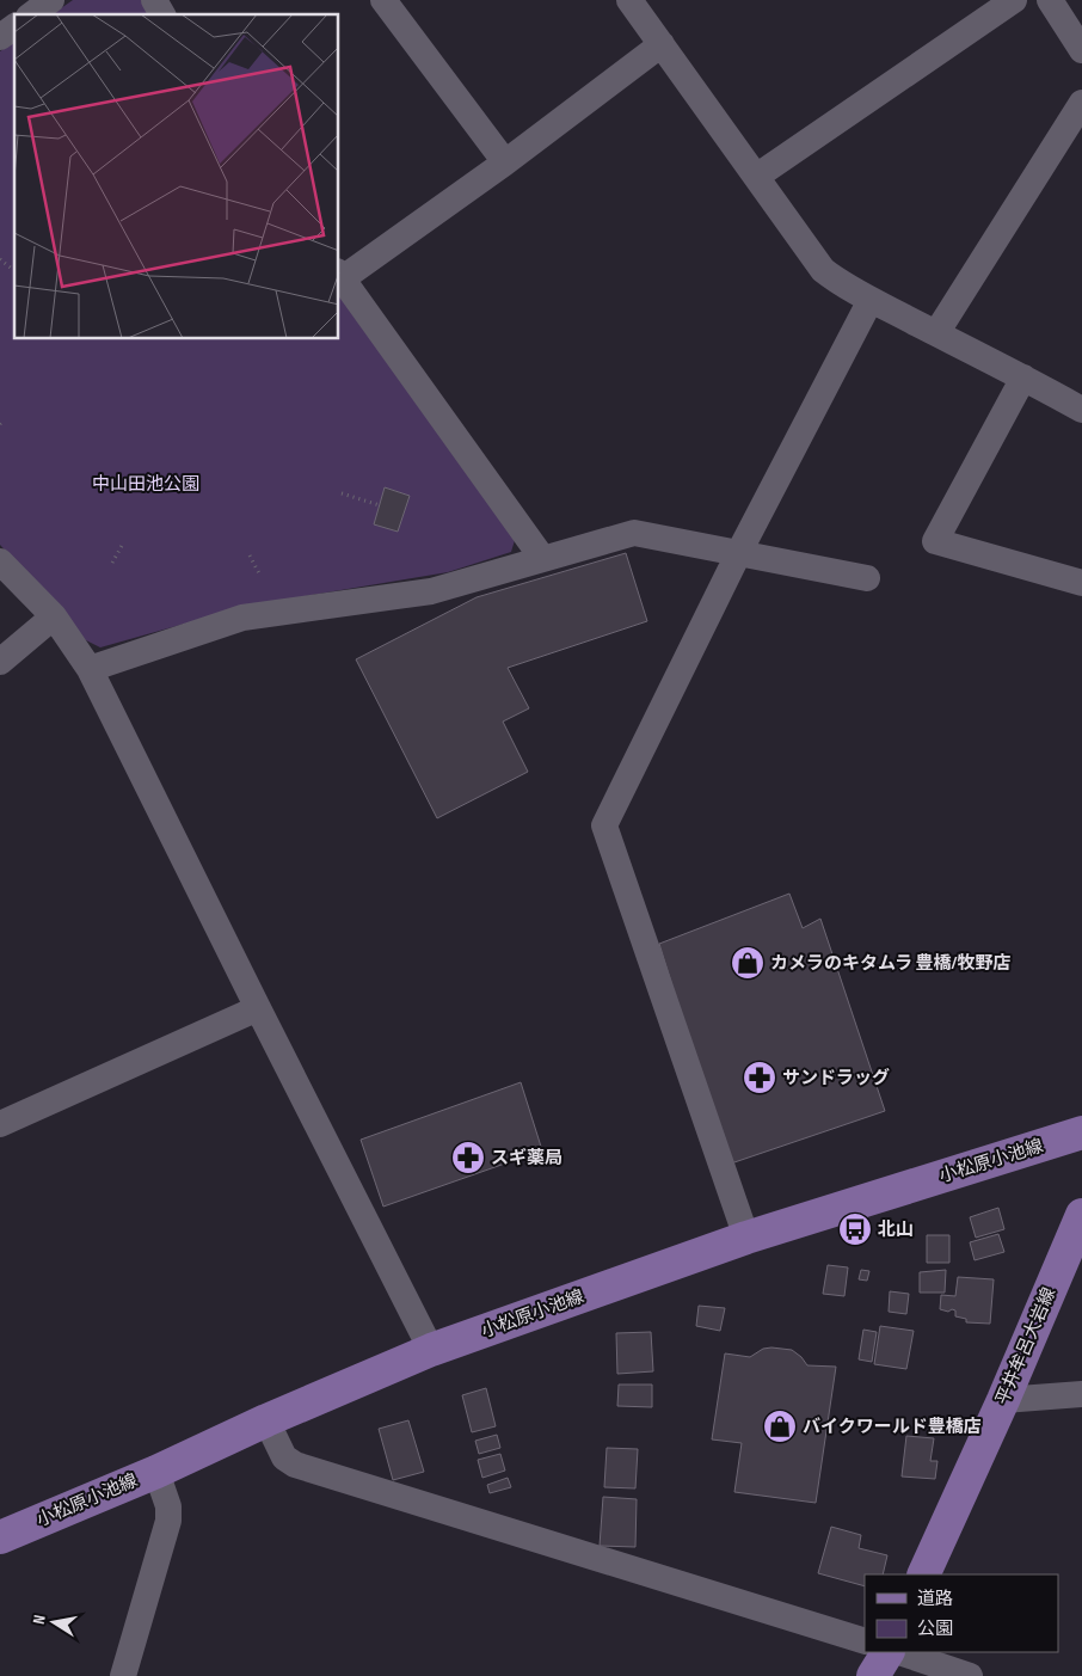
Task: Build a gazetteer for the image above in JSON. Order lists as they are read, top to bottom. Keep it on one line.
{"streets":{"main road":["小松原小池線","平井牟呂大岩線"]},"parks":["中山田池公園"],"places":{"shop":["カメラのキタムラ 豊橋/牧野店","バイクワールド豊橋店"],"pharmacy":["サンドラッグ","スギ薬局"],"bus stop":["北山"]},"legend":["道路","公園"],"north":"left"}
